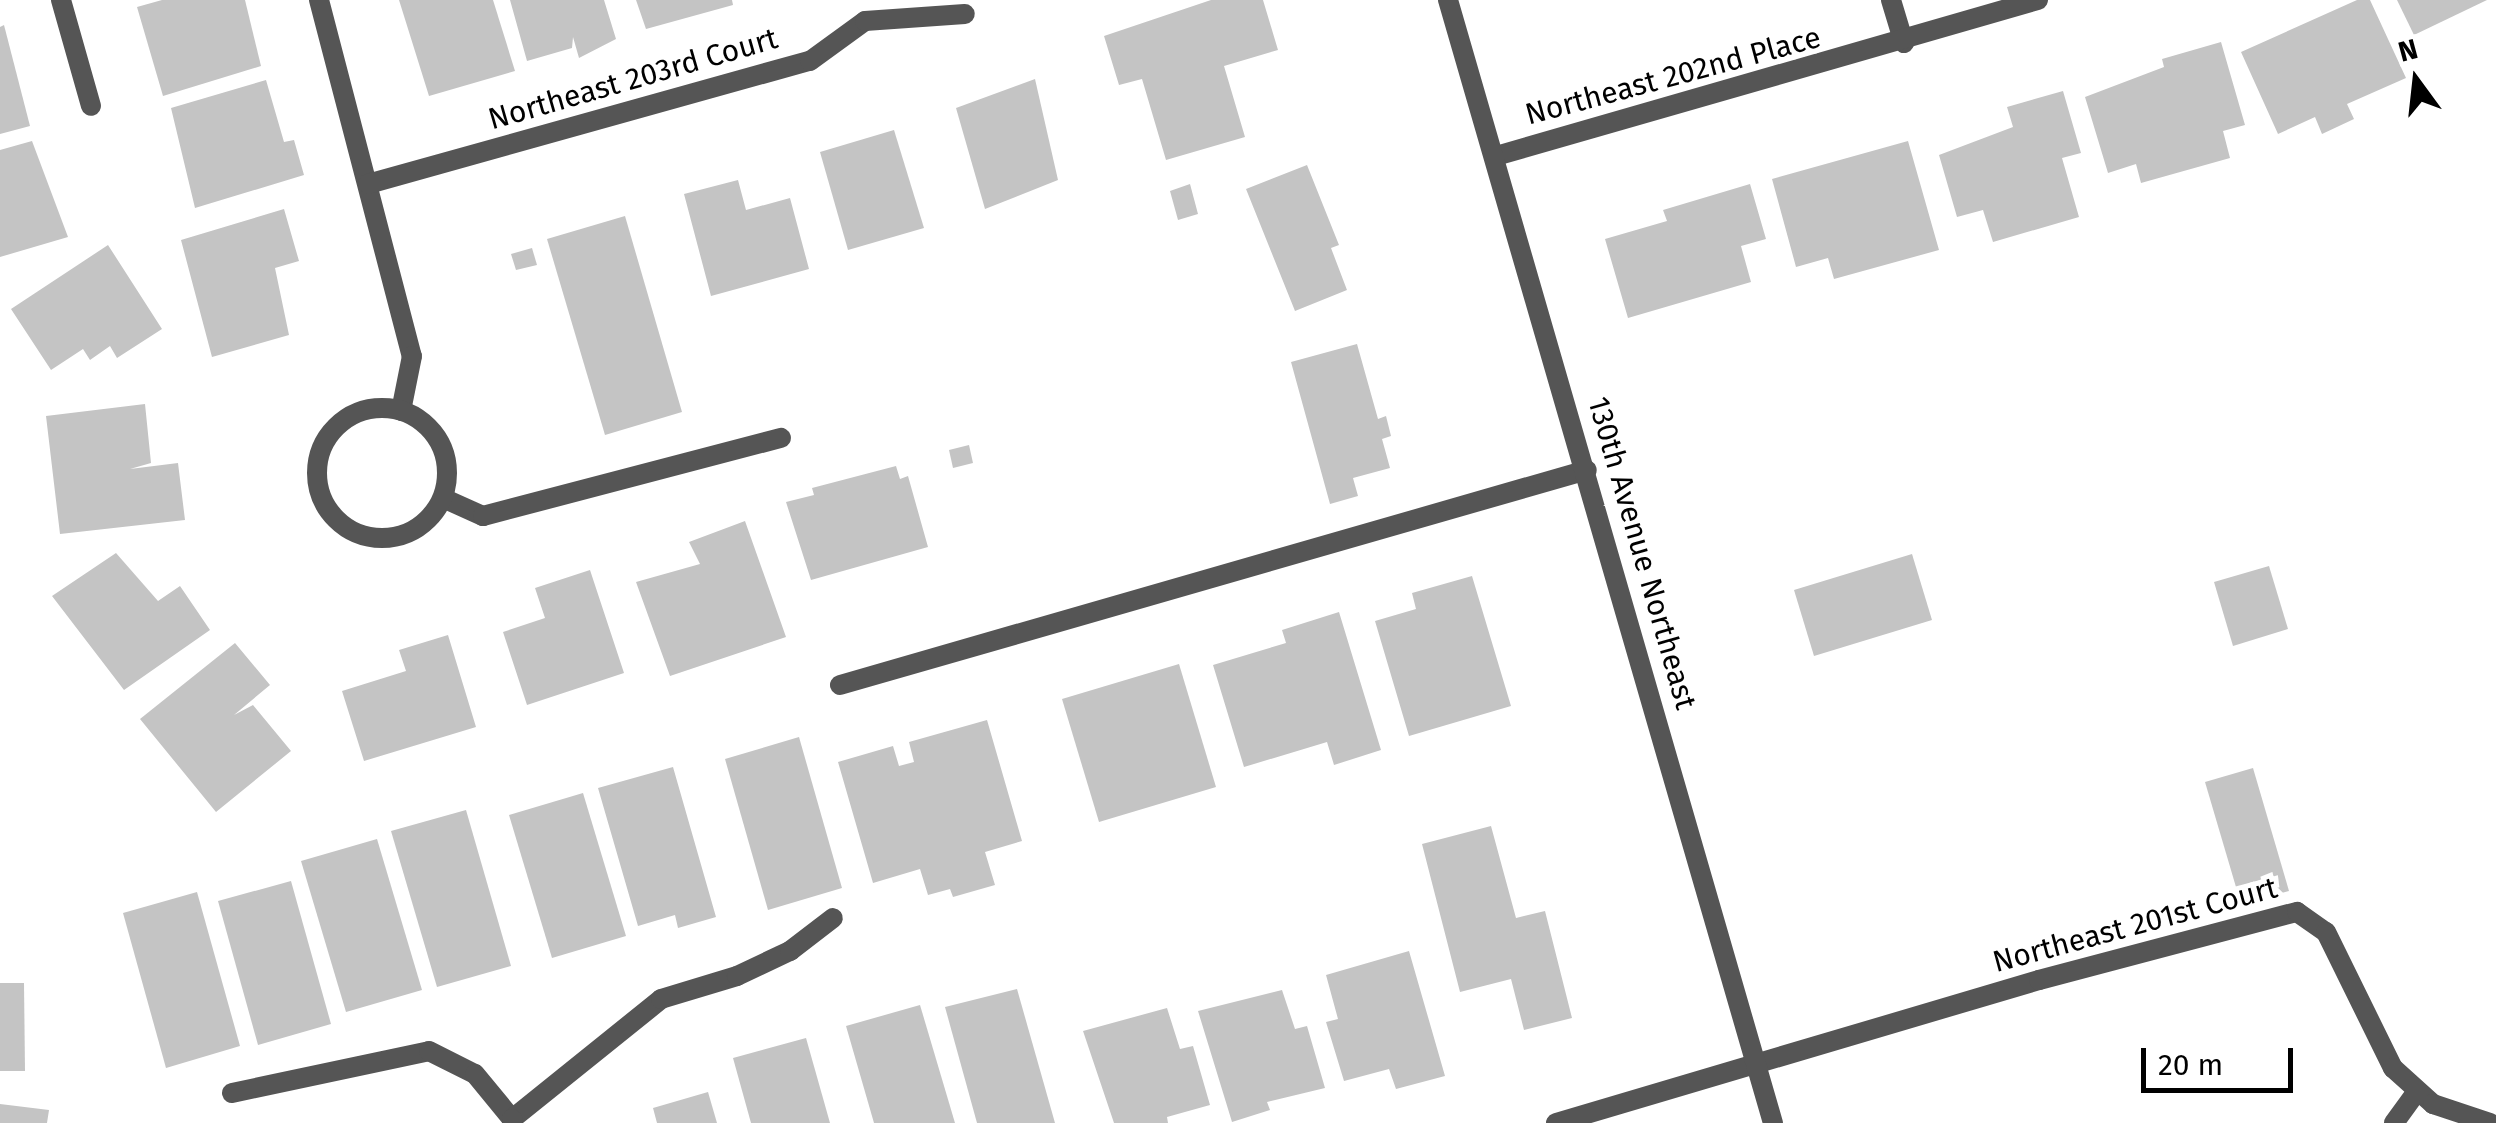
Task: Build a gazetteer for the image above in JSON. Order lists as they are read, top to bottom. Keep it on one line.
{"streets":{"street":["Northeast 202nd Place","Northeast 203rd Court","130th Avenue Northeast","Northeast 201st Court"]},"crossings":[["Northeast 202nd Place","130th Avenue Northeast"],["130th Avenue Northeast","Northeast 201st Court"]],"scale_bar":"20 m","north":"top"}
